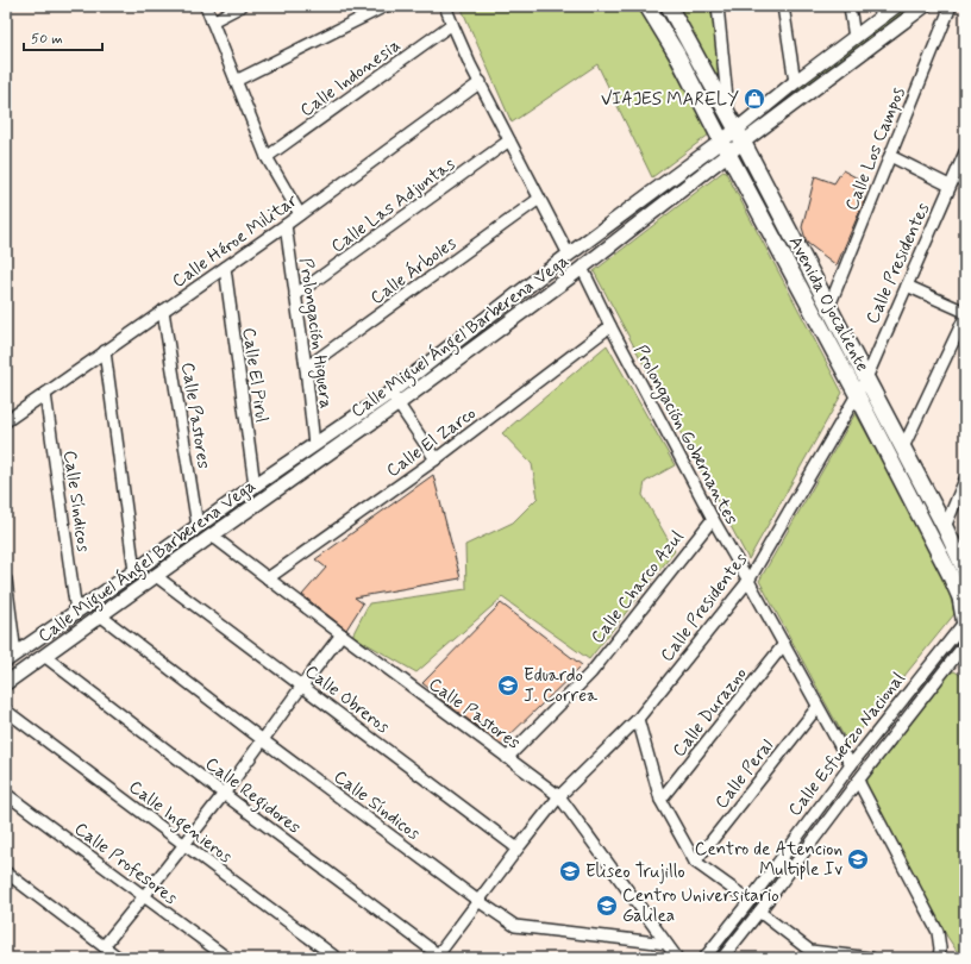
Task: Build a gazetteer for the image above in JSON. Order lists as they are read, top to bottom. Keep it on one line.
{"streets":{"main road":["Avenida Ojocaliente"],"street":["Calle Indonesia","Calle Los Campos","Calle Las Adjuntas","Calle Héroe Militar","Calle Presidentes","Calle Árboles","Prolongación Higuera","Calle Miguel Ángel Barberena Vega","Calle El Pirul","Calle Pastores","Prolongación Gobernantes","Calle El Zarco","Calle Síndicos","Calle Charco Azul","Calle Obreros","Calle Durazno","Calle Esfuerzo Nacional","Calle Peral","Calle Regidores","Calle Ingenieros","Calle Profesores"]},"crossings":[["Calle Los Campos","Avenida Ojocaliente"],["Calle Las Adjuntas","Prolongación Higuera"],["Calle Héroe Militar","Prolongación Higuera"],["Calle Héroe Militar","Calle El Pirul"],["Calle Héroe Militar","Calle Pastores"],["Calle Héroe Militar","Calle Síndicos"],["Calle Presidentes","Avenida Ojocaliente"],["Calle Presidentes","Calle Pastores"],["Calle Presidentes","Prolongación Gobernantes"],["Calle Presidentes","Calle Síndicos"],["Calle Presidentes","Calle Obreros"],["Calle Presidentes","Calle Regidores"],["Calle Árboles","Prolongación Higuera"],["Avenida Ojocaliente","Calle Miguel Ángel Barberena Vega"],["Avenida Ojocaliente","Calle Esfuerzo Nacional"],["Prolongación Higuera","Calle Miguel Ángel Barberena Vega"],["Calle Miguel Ángel Barberena Vega","Calle El Pirul"],["Calle Miguel Ángel Barberena Vega","Calle Pastores"],["Calle Miguel Ángel Barberena Vega","Prolongación Gobernantes"],["Calle Miguel Ángel Barberena Vega","Calle Síndicos"],["Calle Miguel Ángel Barberena Vega","Calle Obreros"],["Calle Miguel Ángel Barberena Vega","Calle Regidores"],["Calle Pastores","Calle El Zarco"],["Calle Pastores","Calle Síndicos"],["Calle Pastores","Calle Charco Azul"],["Prolongación Gobernantes","Calle El Zarco"],["Prolongación Gobernantes","Calle Charco Azul"],["Prolongación Gobernantes","Calle Durazno"],["Prolongación Gobernantes","Calle Esfuerzo Nacional"],["Prolongación Gobernantes","Calle Peral"]],"places":{"shop":["VIAJES MARELY"],"school or university":["Eduardo J. Correa","Centro de Atencion Multiple Iv","Eliseo Trujillo","Centro Universitario Galilea"]},"scale_bar":"50 m"}
